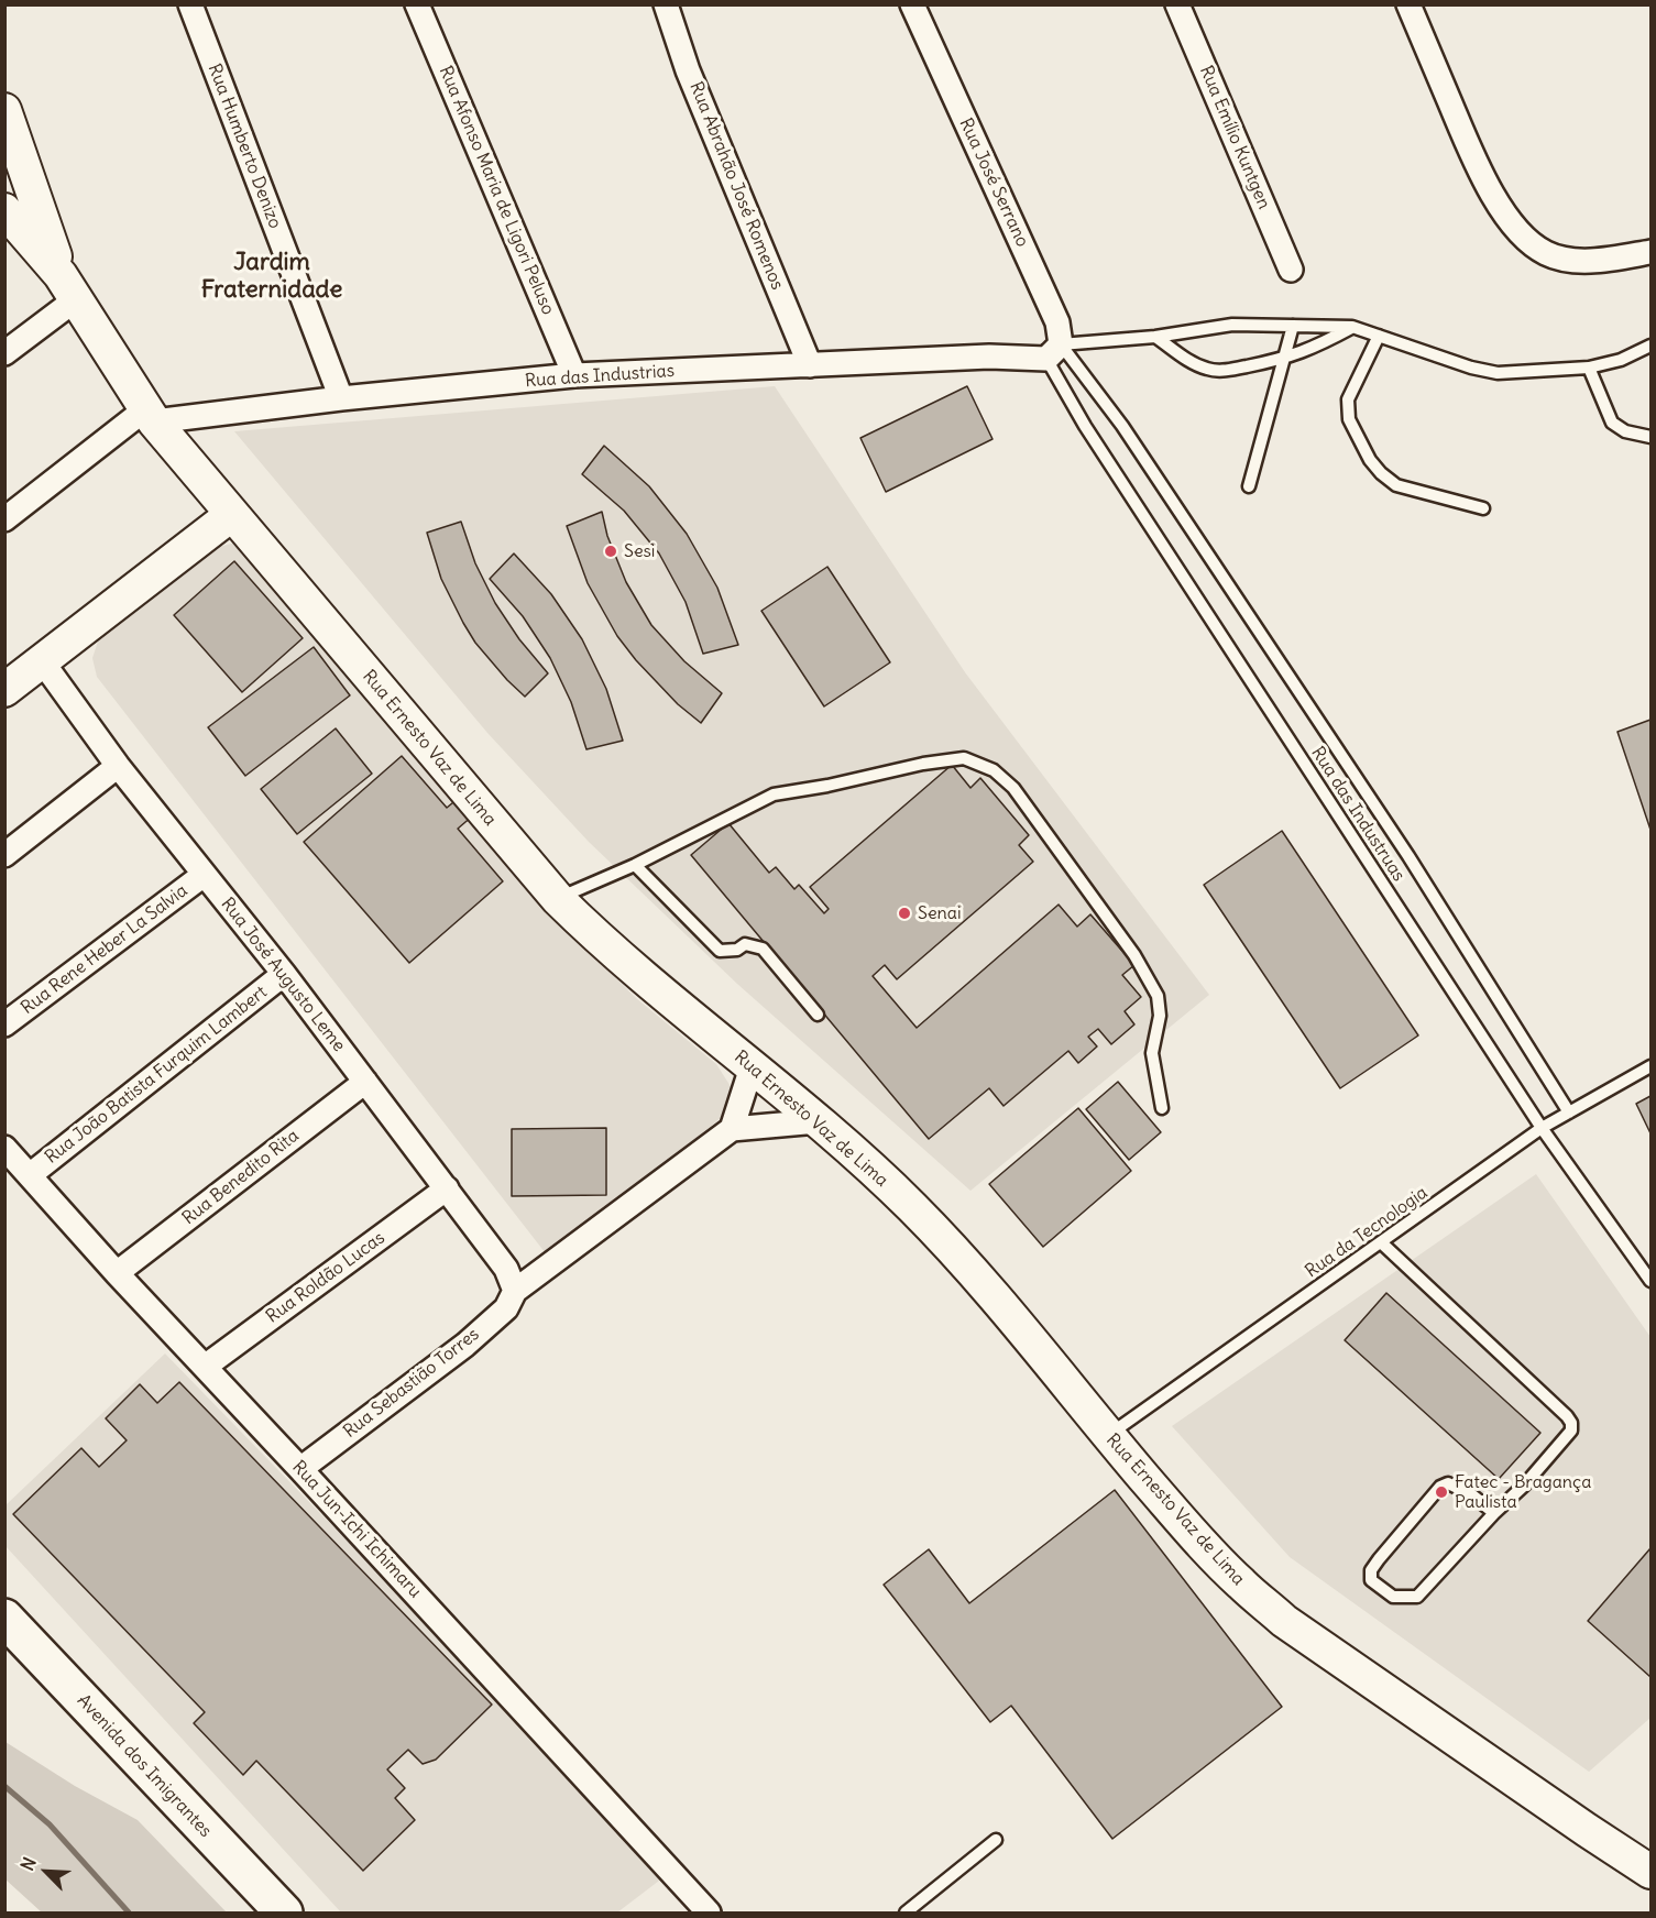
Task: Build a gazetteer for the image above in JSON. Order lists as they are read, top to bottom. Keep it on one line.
{"streets":{"main road":["Avenida dos Imigrantes"],"street":["Rua Emílio Kuntgen","Rua Humberto Denizo","Rua José Serrano","Rua Abrahão José Romenos","Rua Afonso Maria de Ligori Peluso","Rua das Industrias","Rua Ernesto Vaz de Lima","Rua Rene Heber La Salvia","Rua José Augusto Leme","Rua João Batista Furquim Lambert","Rua Benedito Rita","Rua Roldão Lucas","Rua Sebastião Torres","Rua Jun-Ichi Ichimaru"],"lane":["Rua das Industruas","Rua da Tecnologia"]},"crossings":[["Rua Humberto Denizo","Rua das Industrias"],["Rua José Serrano","Rua das Industrias"],["Rua José Serrano","Rua das Industruas"],["Rua Abrahão José Romenos","Rua das Industrias"],["Rua Afonso Maria de Ligori Peluso","Rua das Industrias"],["Rua das Industrias","Rua Ernesto Vaz de Lima"],["Rua das Industrias","Rua das Industruas"],["Rua Ernesto Vaz de Lima","Rua da Tecnologia"],["Rua das Industruas","Rua da Tecnologia"],["Rua Rene Heber La Salvia","Rua José Augusto Leme"],["Rua José Augusto Leme","Rua João Batista Furquim Lambert"],["Rua José Augusto Leme","Rua Benedito Rita"],["Rua José Augusto Leme","Rua Roldão Lucas"],["Rua José Augusto Leme","Rua Sebastião Torres"],["Rua João Batista Furquim Lambert","Rua Jun-Ichi Ichimaru"],["Rua Benedito Rita","Rua Jun-Ichi Ichimaru"],["Rua Roldão Lucas","Rua Jun-Ichi Ichimaru"],["Rua Sebastião Torres","Rua Jun-Ichi Ichimaru"]],"districts":["Jardim Fraternidade"],"places":["Sesi","Senai","Fatec - Bragança Paulista"],"north":"top left"}
